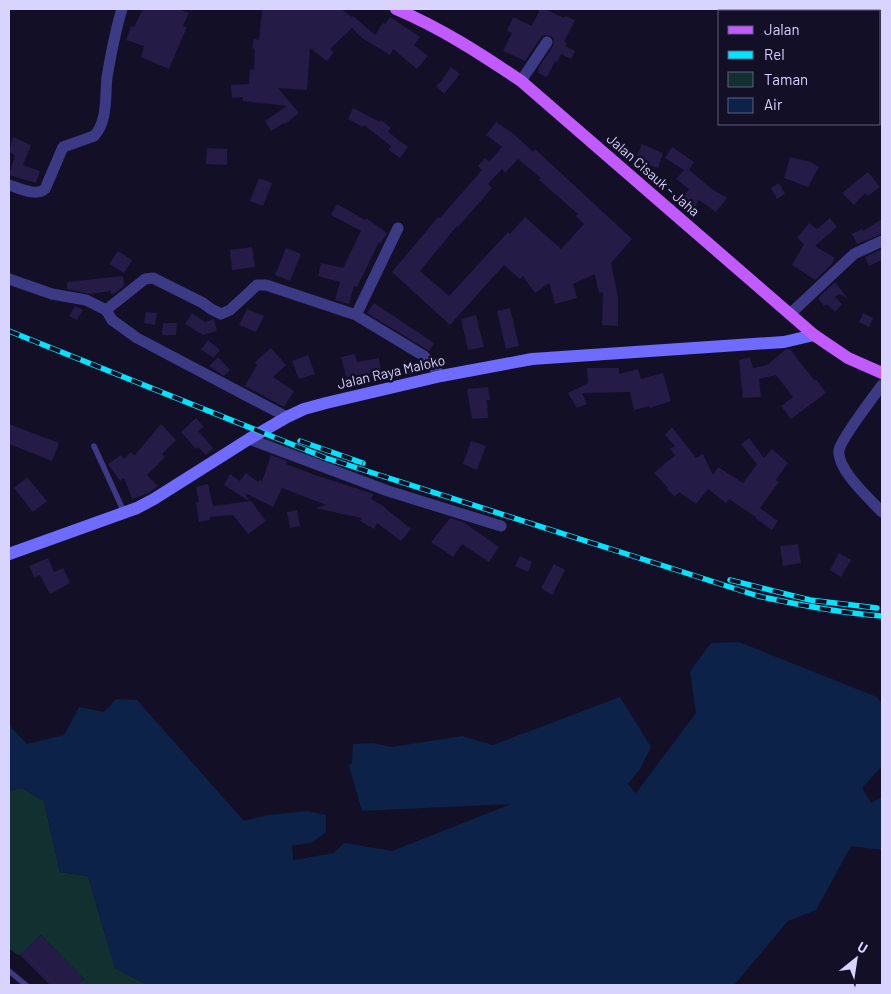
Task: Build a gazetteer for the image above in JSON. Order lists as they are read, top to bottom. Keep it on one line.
{"streets":{"main road":["Jalan Cisauk - Jaha"],"street":["Jalan Raya Maloko"]},"crossings":[["Jalan Cisauk - Jaha","Jalan Raya Maloko"]],"legend":["Jalan","Rel","Taman","Air"],"north":"top right"}
